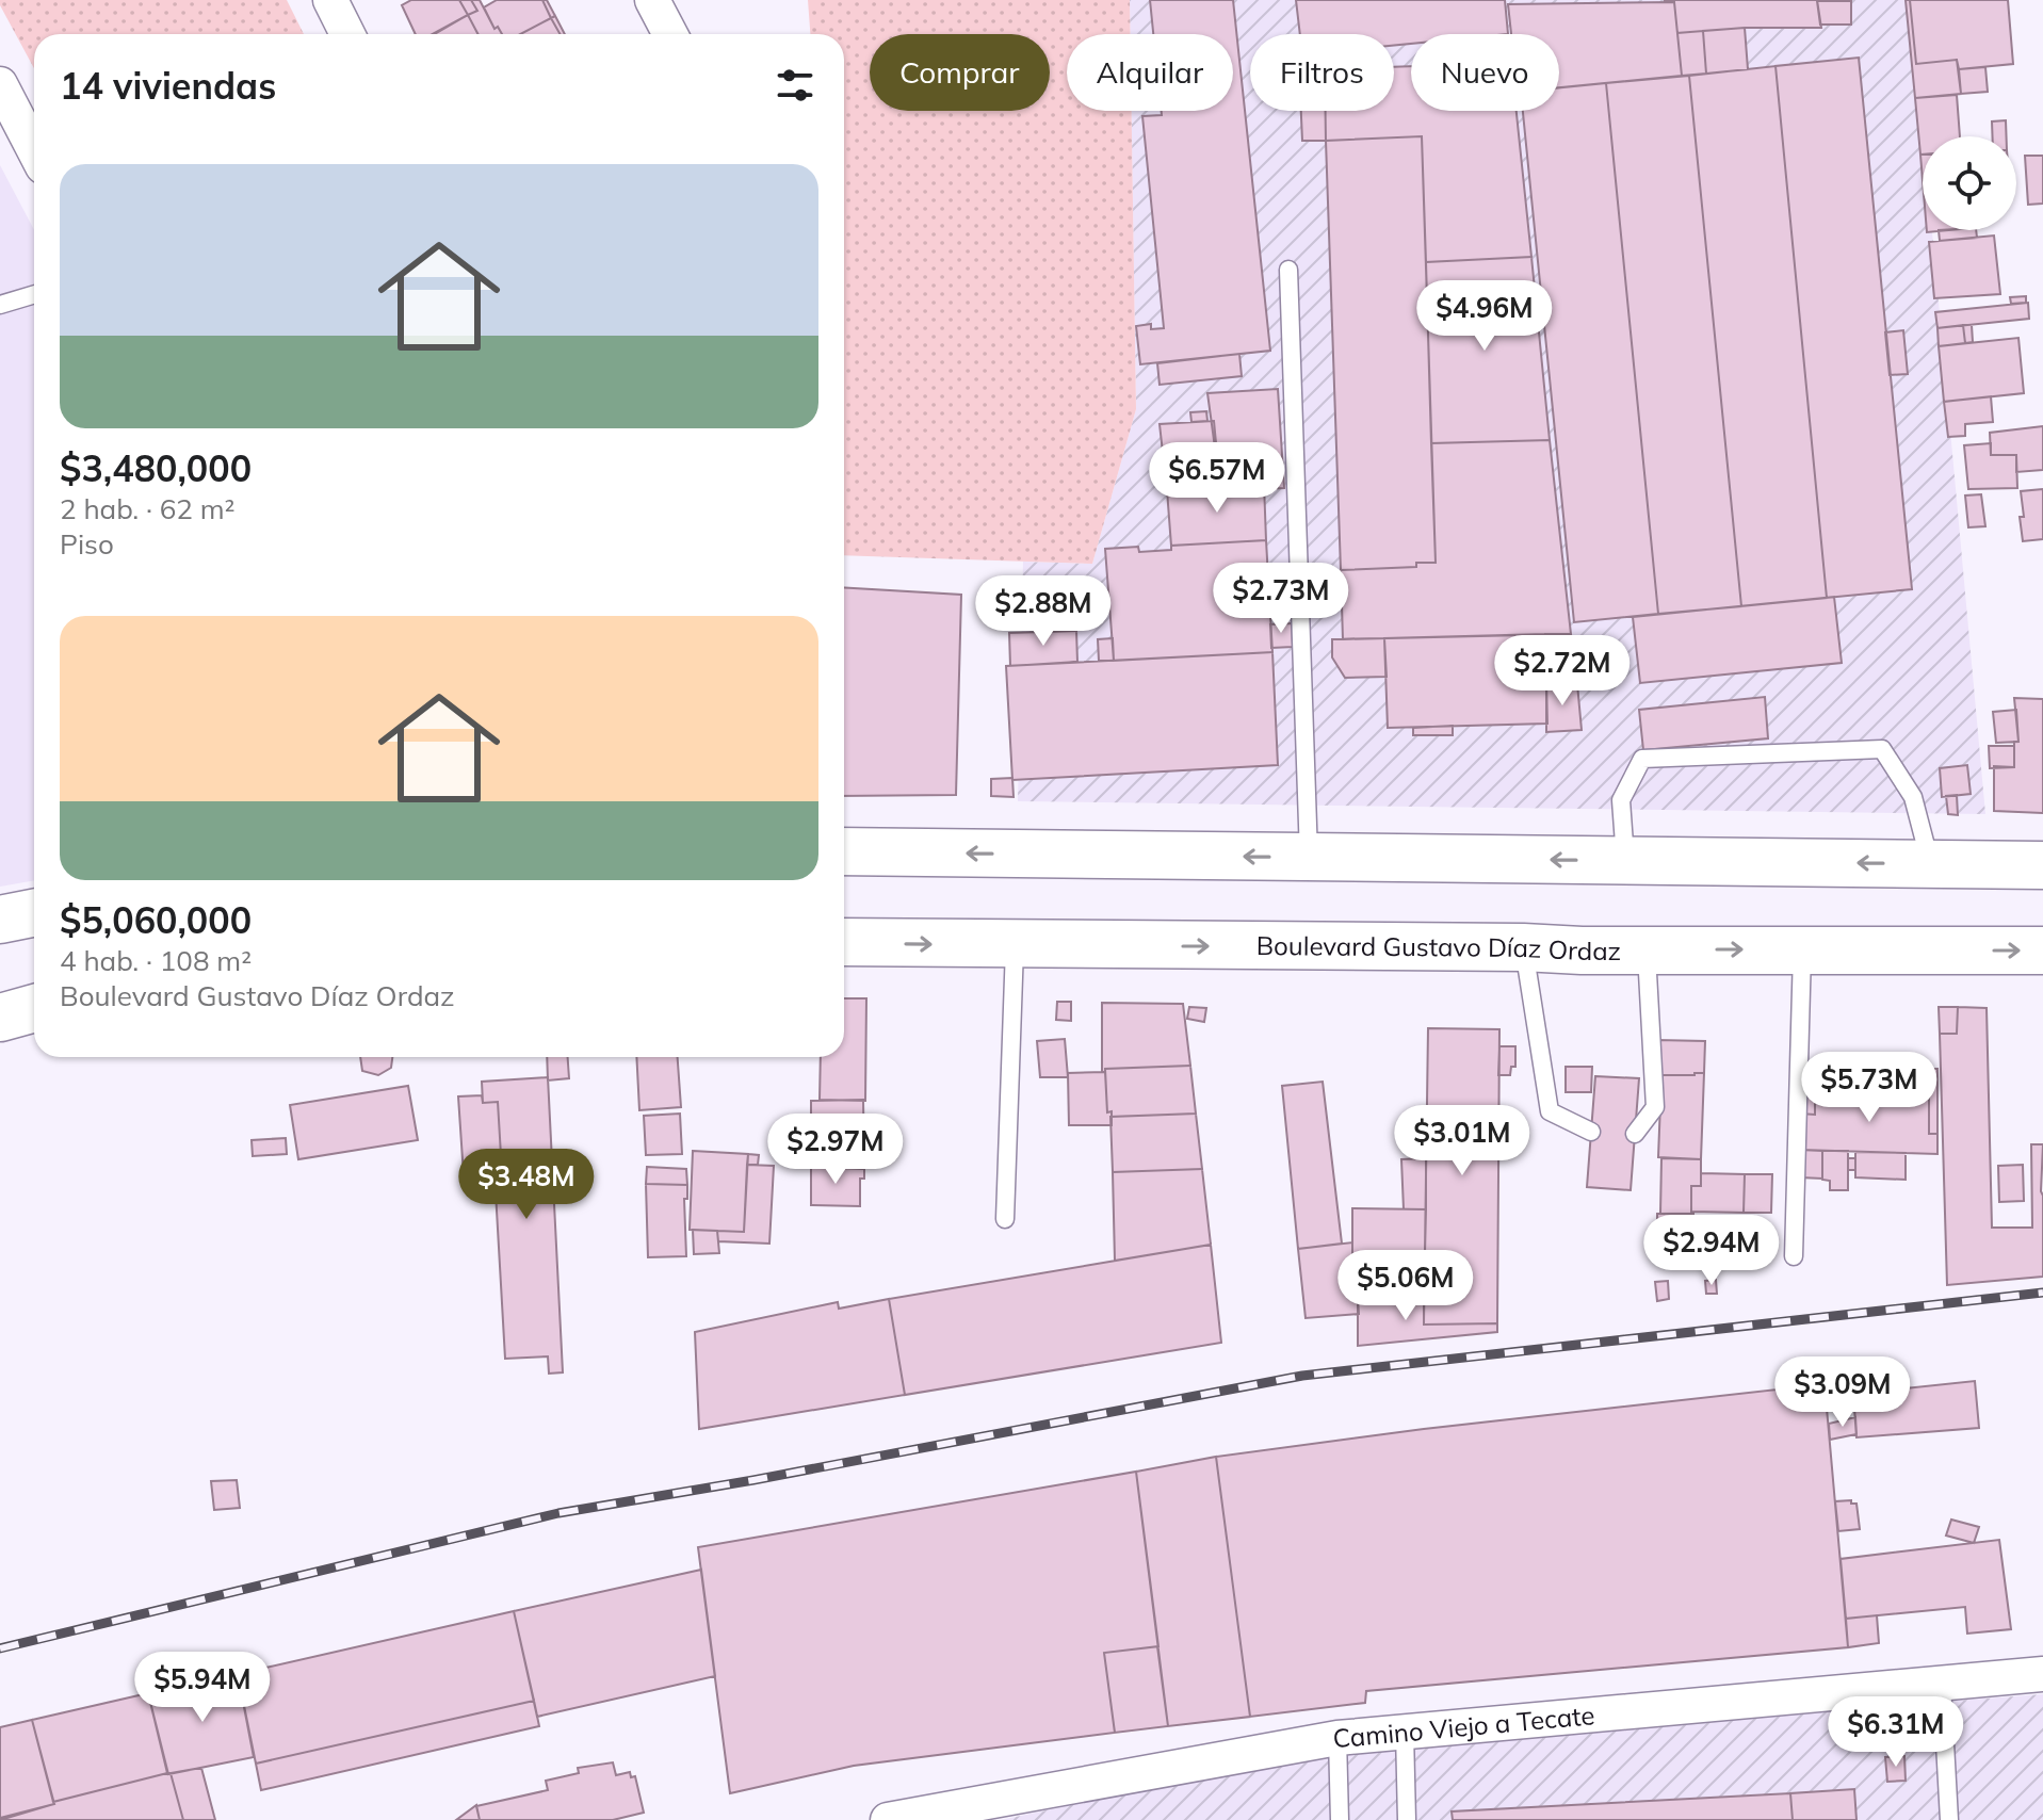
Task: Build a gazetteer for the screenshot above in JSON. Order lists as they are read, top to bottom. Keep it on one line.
{"streets":{"main road":["Boulevard Gustavo Díaz Ordaz"],"street":["Camino Viejo a Tecate"]},"page":{"chip":["Comprar","Alquilar","Filtros","Nuevo"],"heading":"14 viviendas","list":[{"name":"$3,480,000","note":"2 hab. · 62 m² · Piso"},{"name":"$5,060,000","note":"4 hab. · 108 m² · Boulevard Gustavo Díaz Ordaz"}],"price":["$4.96M","$6.57M","$2.73M","$2.88M","$2.72M","$5.73M","$3.01M","$2.97M","$3.48M","$2.94M","$5.06M","$3.09M","$5.94M","$6.31M"]}}
